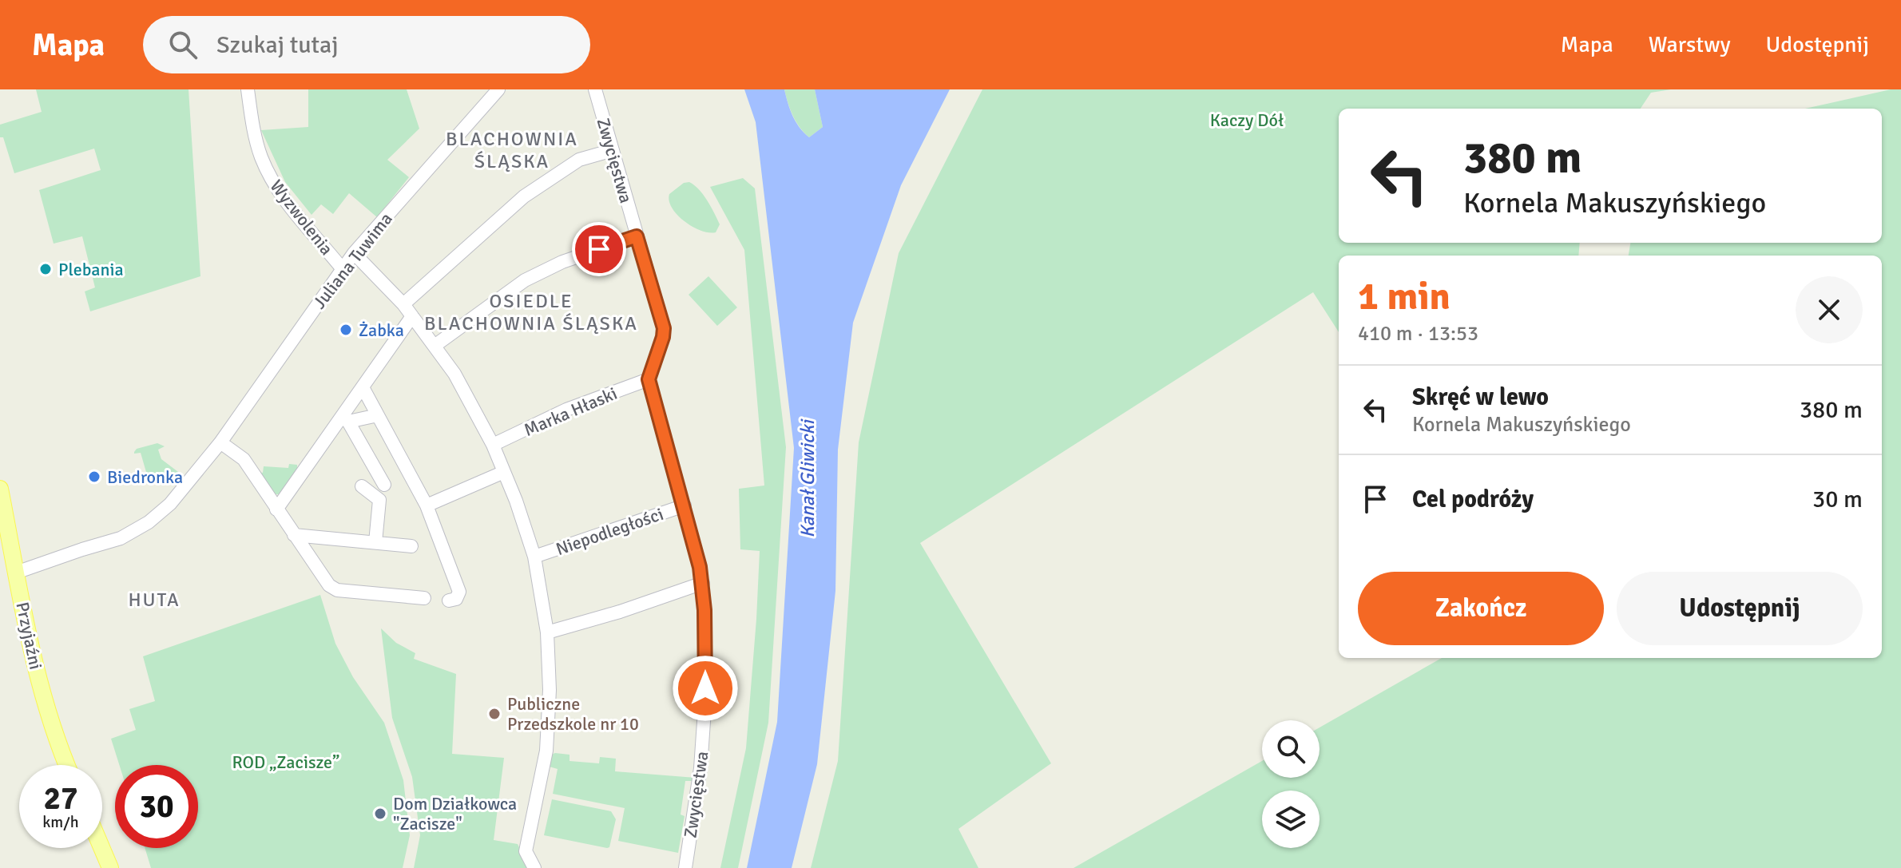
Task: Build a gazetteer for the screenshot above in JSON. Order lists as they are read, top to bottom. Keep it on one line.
{"streets":{"main road":["Przyjaźni"],"street":["Zwycięstwa","Wyzwolenia","Juliana Tuwima","Marka Hłaski","Niepodległości"]},"crossings":[["Zwycięstwa","Marka Hłaski"],["Zwycięstwa","Niepodległości"],["Wyzwolenia","Juliana Tuwima"],["Juliana Tuwima","Przyjaźni"]],"districts":["BLACHOWNIA ŚLĄSKA","OSIEDLE BLACHOWNIA ŚLĄSKA","HUTA"],"water":["Kanał Gliwicki"],"parks":["Kaczy Dół","ROD „Zacisze”"],"places":["Plebania","Żabka","Biedronka","Publiczne Przedszkole nr 10","Dom Działkowca \"Zacisze\""],"page":{"header":"Mapa","search":"Szukaj tutaj","nav":["Mapa","Warstwy","Udostępnij"],"turn":["380 m","Kornela Makuszyńskiego"],"heading":["1 min","410 m · 13:53"],"list":[{"name":"Skręć w lewo","note":"Kornela Makuszyńskiego","value":"380 m"},{"name":"Cel podróży","value":"30 m"}],"buttons":["Zakończ","Udostępnij"],"speed":"27 km/h","limit":"30"}}
